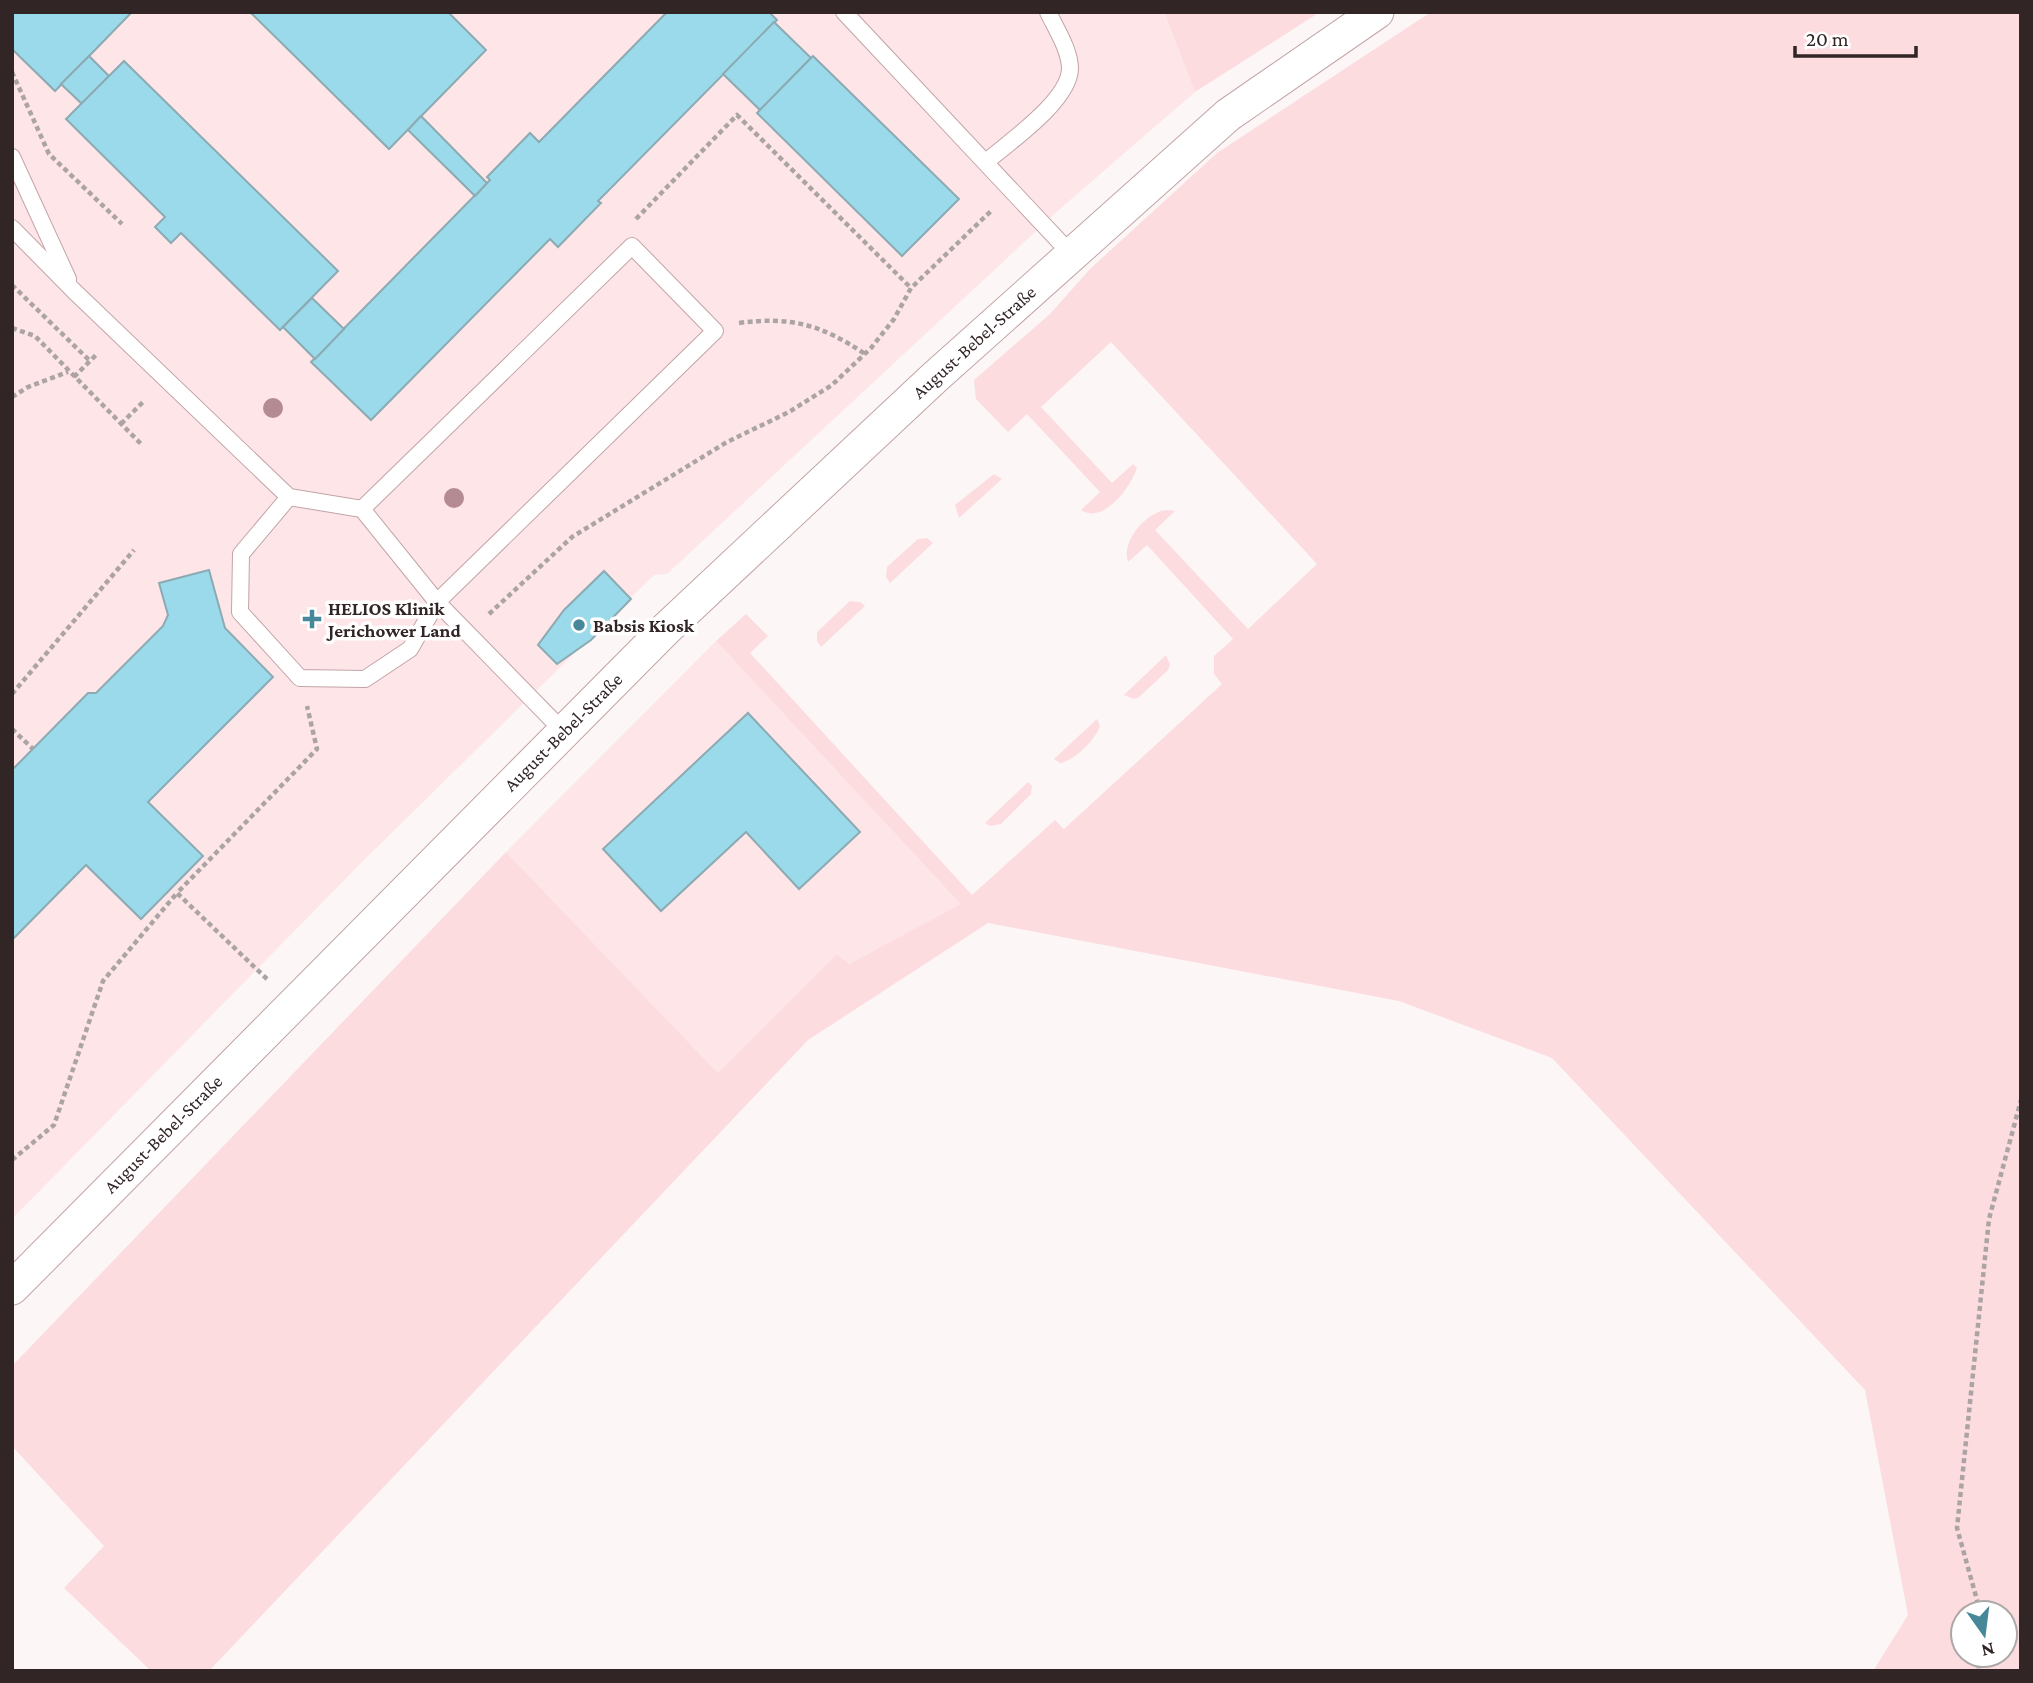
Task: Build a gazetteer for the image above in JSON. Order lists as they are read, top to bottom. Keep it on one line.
{"streets":{"street":["August-Bebel-Straße"]},"places":{"health":["HELIOS Klinik Jerichower Land"],"other":["Babsis Kiosk"]},"scale_bar":"20 m","north":"bottom"}
